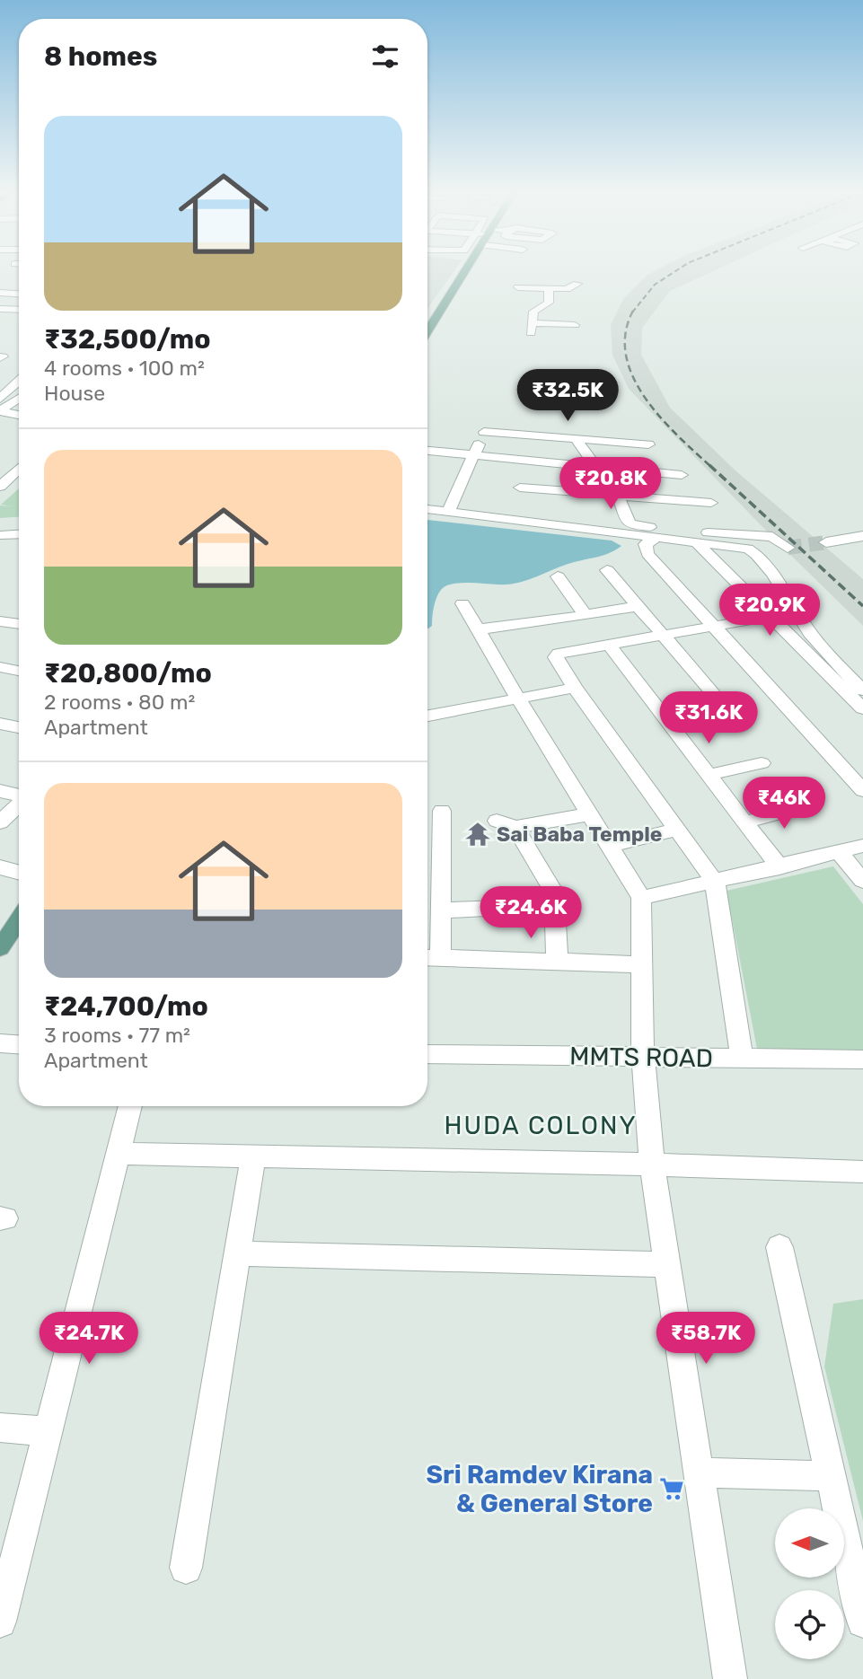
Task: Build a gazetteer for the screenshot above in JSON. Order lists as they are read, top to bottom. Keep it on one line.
{"streets":{"street":["MMTS ROAD"]},"districts":["HUDA COLONY"],"places":{"temple":["Sai Baba Temple"],"supermarket":["Sri Ramdev Kirana & General Store"]},"north":"left","page":{"heading":"8 homes","list":[{"name":"₹32,500/mo","note":"4 rooms · 100 m² · House"},{"name":"₹20,800/mo","note":"2 rooms · 80 m² · Apartment"},{"name":"₹24,700/mo","note":"3 rooms · 77 m² · Apartment"}],"price":["₹32.5K","₹20.8K","₹20.9K","₹31.6K","₹46K","₹24.6K","₹24.7K","₹58.7K"]}}
